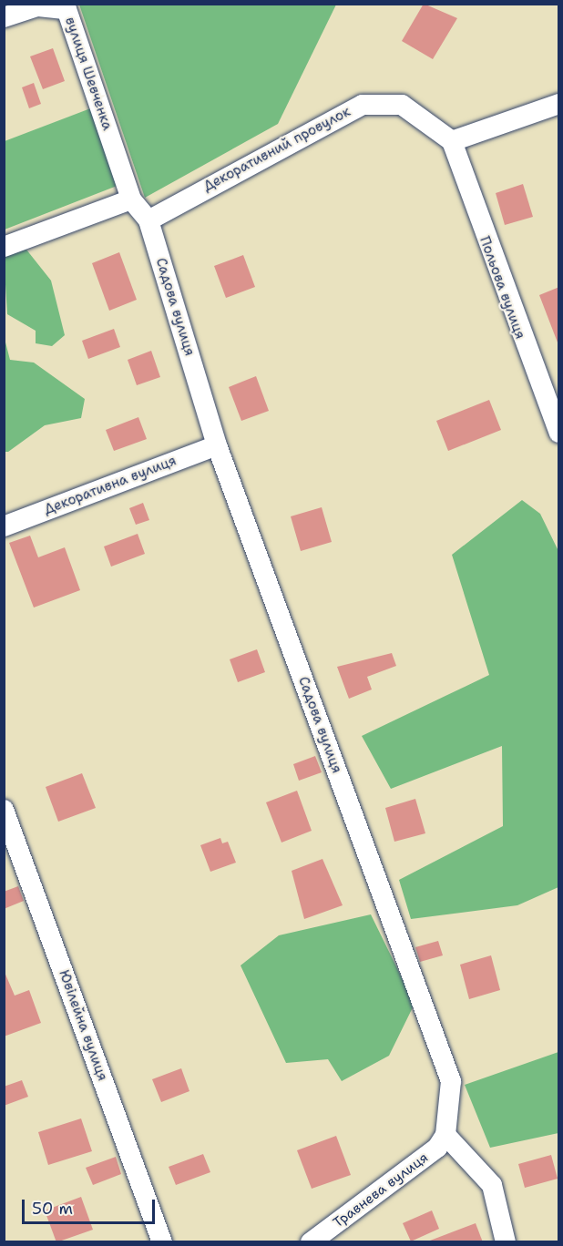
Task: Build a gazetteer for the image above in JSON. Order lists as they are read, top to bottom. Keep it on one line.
{"streets":{"street":["вулиця Шевченка","Декоративний провулок","Польова вулиця","Садова вулиця","Декоративна вулиця","Ювілейна вулиця","Травнева вулиця"]},"crossings":[["вулиця Шевченка","Садова вулиця"],["Декоративний провулок","Польова вулиця"],["Декоративний провулок","Садова вулиця"],["Садова вулиця","Декоративна вулиця"],["Садова вулиця","Травнева вулиця"]],"scale_bar":"50 m"}
